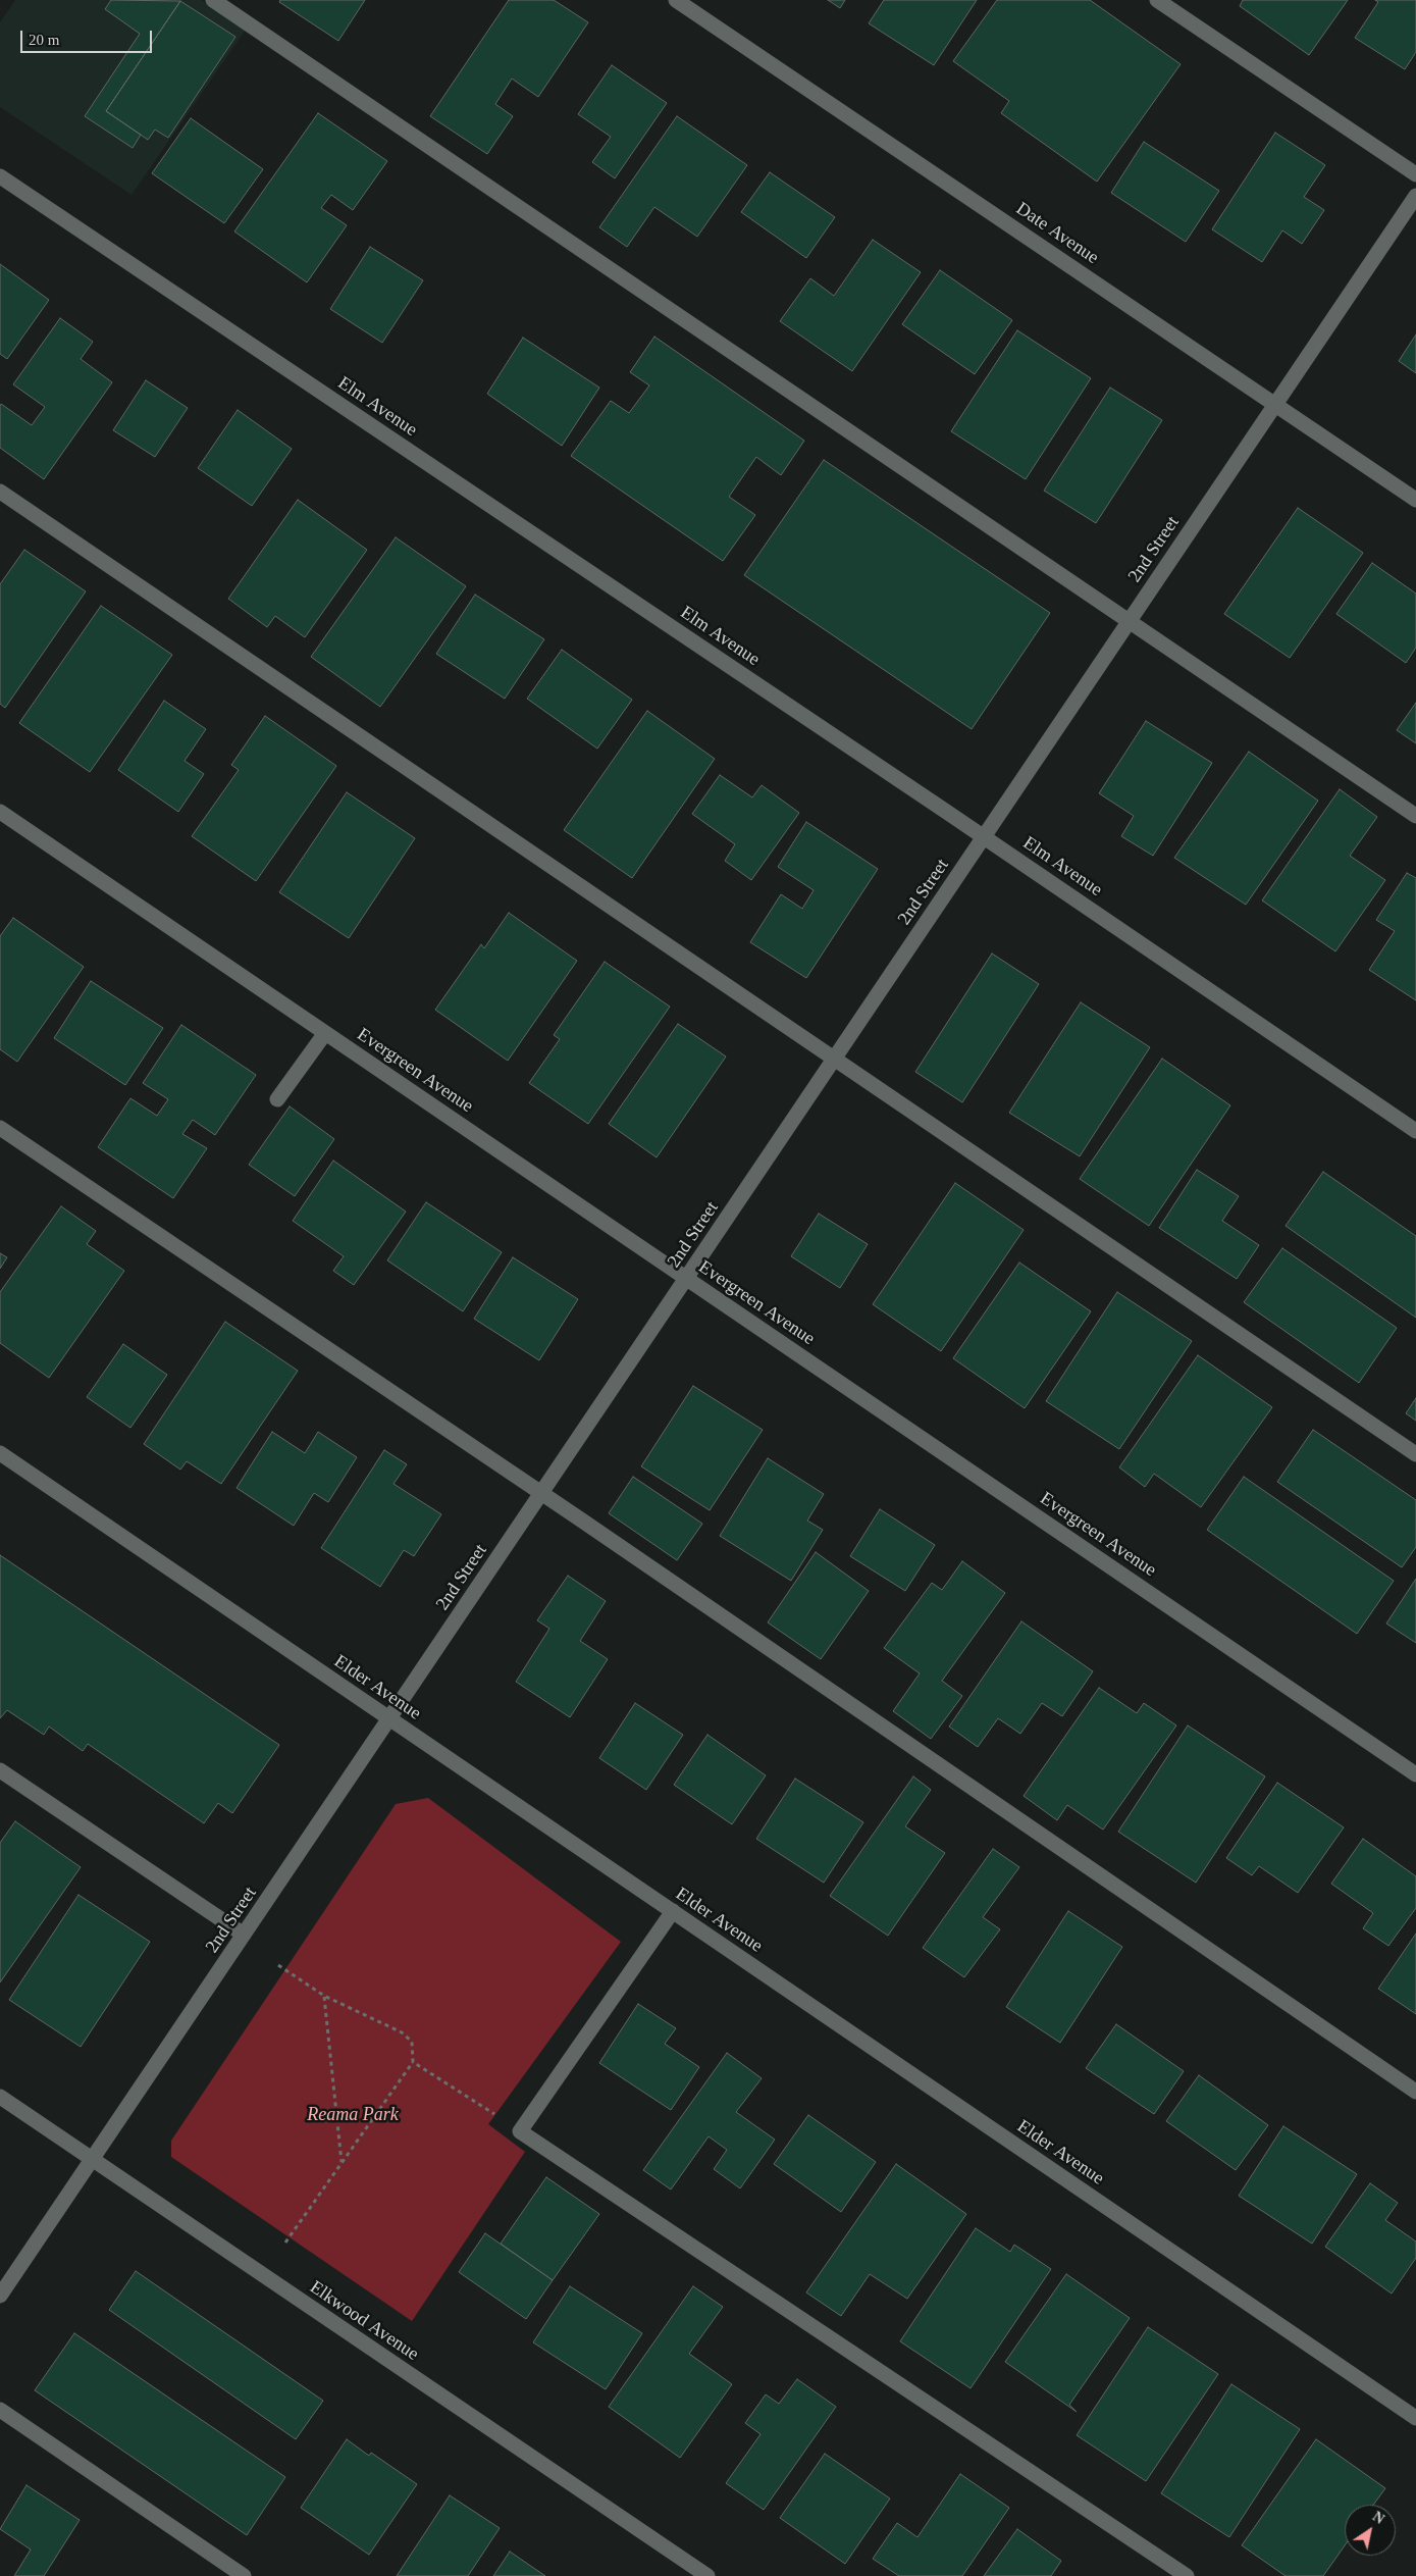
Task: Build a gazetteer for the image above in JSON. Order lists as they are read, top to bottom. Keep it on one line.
{"streets":{"street":["Date Avenue","Elm Avenue","2nd Street","Evergreen Avenue","Elder Avenue","Elkwood Avenue"]},"crossings":[["Date Avenue","2nd Street"],["Elm Avenue","2nd Street"],["2nd Street","Evergreen Avenue"],["2nd Street","Elder Avenue"],["2nd Street","Elkwood Avenue"]],"parks":["Reama Park"],"scale_bar":"20 m","north":"top right"}
